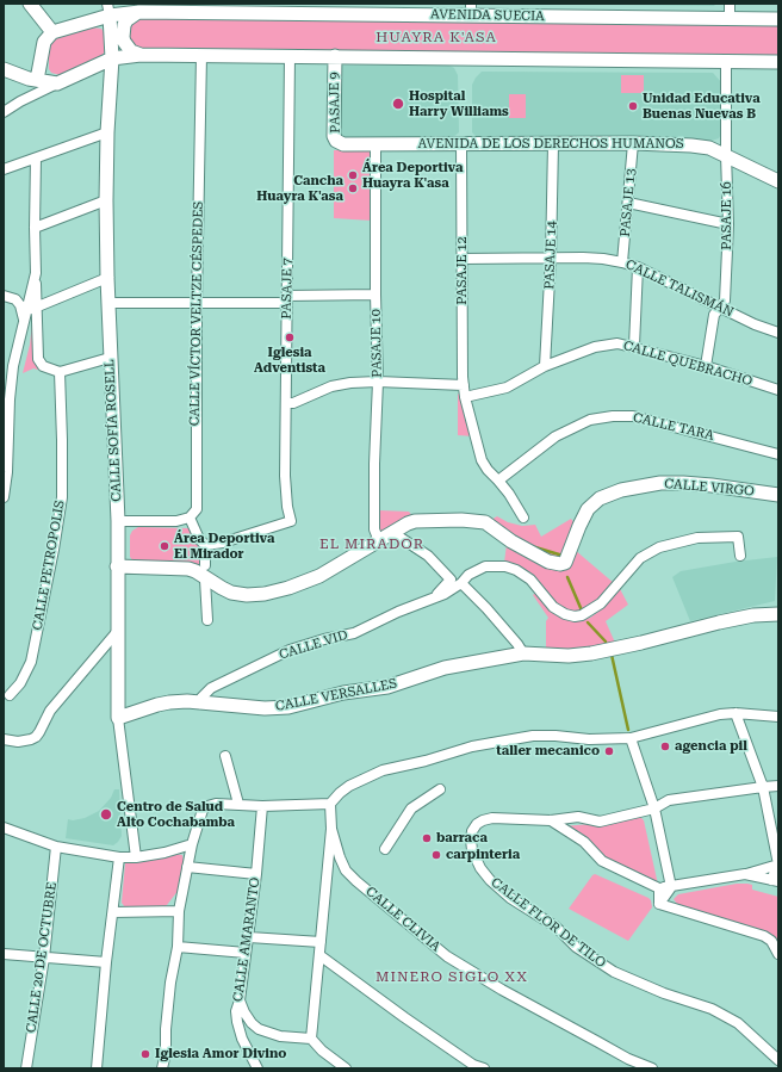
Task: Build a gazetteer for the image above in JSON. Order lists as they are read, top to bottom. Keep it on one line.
{"streets":{"street":["AVENIDA SUECIA","PASAJE 9","AVENIDA DE LOS DERECHOS HUMANOS","PASAJE 13","PASAJE 16","PASAJE 14","PASAJE 12","PASAJE 7","CALLE TALISMÁN","CALLE VÍCTOR VELTZE CÉSPEDES","PASAJE 10","CALLE QUEBRACHO","CALLE TARA","CALLE SOFÍA ROSELL","CALLE VIRGO","CALLE PETROPOLIS","CALLE VID","CALLE VERSALLES","CALLE CLIVIA","CALLE FLOR DE TILO","CALLE AMARANTO","CALLE 20 DE OCTUBRE"]},"crossings":[["AVENIDA SUECIA","CALLE SOFÍA ROSELL"],["PASAJE 9","AVENIDA DE LOS DERECHOS HUMANOS"],["AVENIDA DE LOS DERECHOS HUMANOS","PASAJE 13"],["AVENIDA DE LOS DERECHOS HUMANOS","PASAJE 16"],["AVENIDA DE LOS DERECHOS HUMANOS","PASAJE 14"],["AVENIDA DE LOS DERECHOS HUMANOS","PASAJE 12"],["AVENIDA DE LOS DERECHOS HUMANOS","PASAJE 10"],["PASAJE 13","CALLE TALISMÁN"],["PASAJE 16","CALLE TALISMÁN"],["PASAJE 16","CALLE QUEBRACHO"],["PASAJE 14","CALLE TALISMÁN"],["PASAJE 14","CALLE QUEBRACHO"],["PASAJE 12","CALLE TALISMÁN"],["PASAJE 12","CALLE QUEBRACHO"],["PASAJE 12","CALLE TARA"],["PASAJE 10","CALLE VIRGO"],["CALLE SOFÍA ROSELL","CALLE VIRGO"],["CALLE SOFÍA ROSELL","CALLE VERSALLES"],["CALLE VIRGO","CALLE VID"],["CALLE VID","CALLE VERSALLES"]],"districts":["HUAYRA K'ASA","EL MIRADOR","MINERO SIGLO XX"],"places":["Hospital Harry Williams","Unidad Educativa Buenas Nuevas B","Área Deportiva Huayra K'asa","Cancha Huayra K'asa","Iglesia Adventista","Área Deportiva El Mirador","agencia pil","taller mecanico","Centro de Salud Alto Cochabamba","barraca","carpinteria","Iglesia Amor Divino"]}
